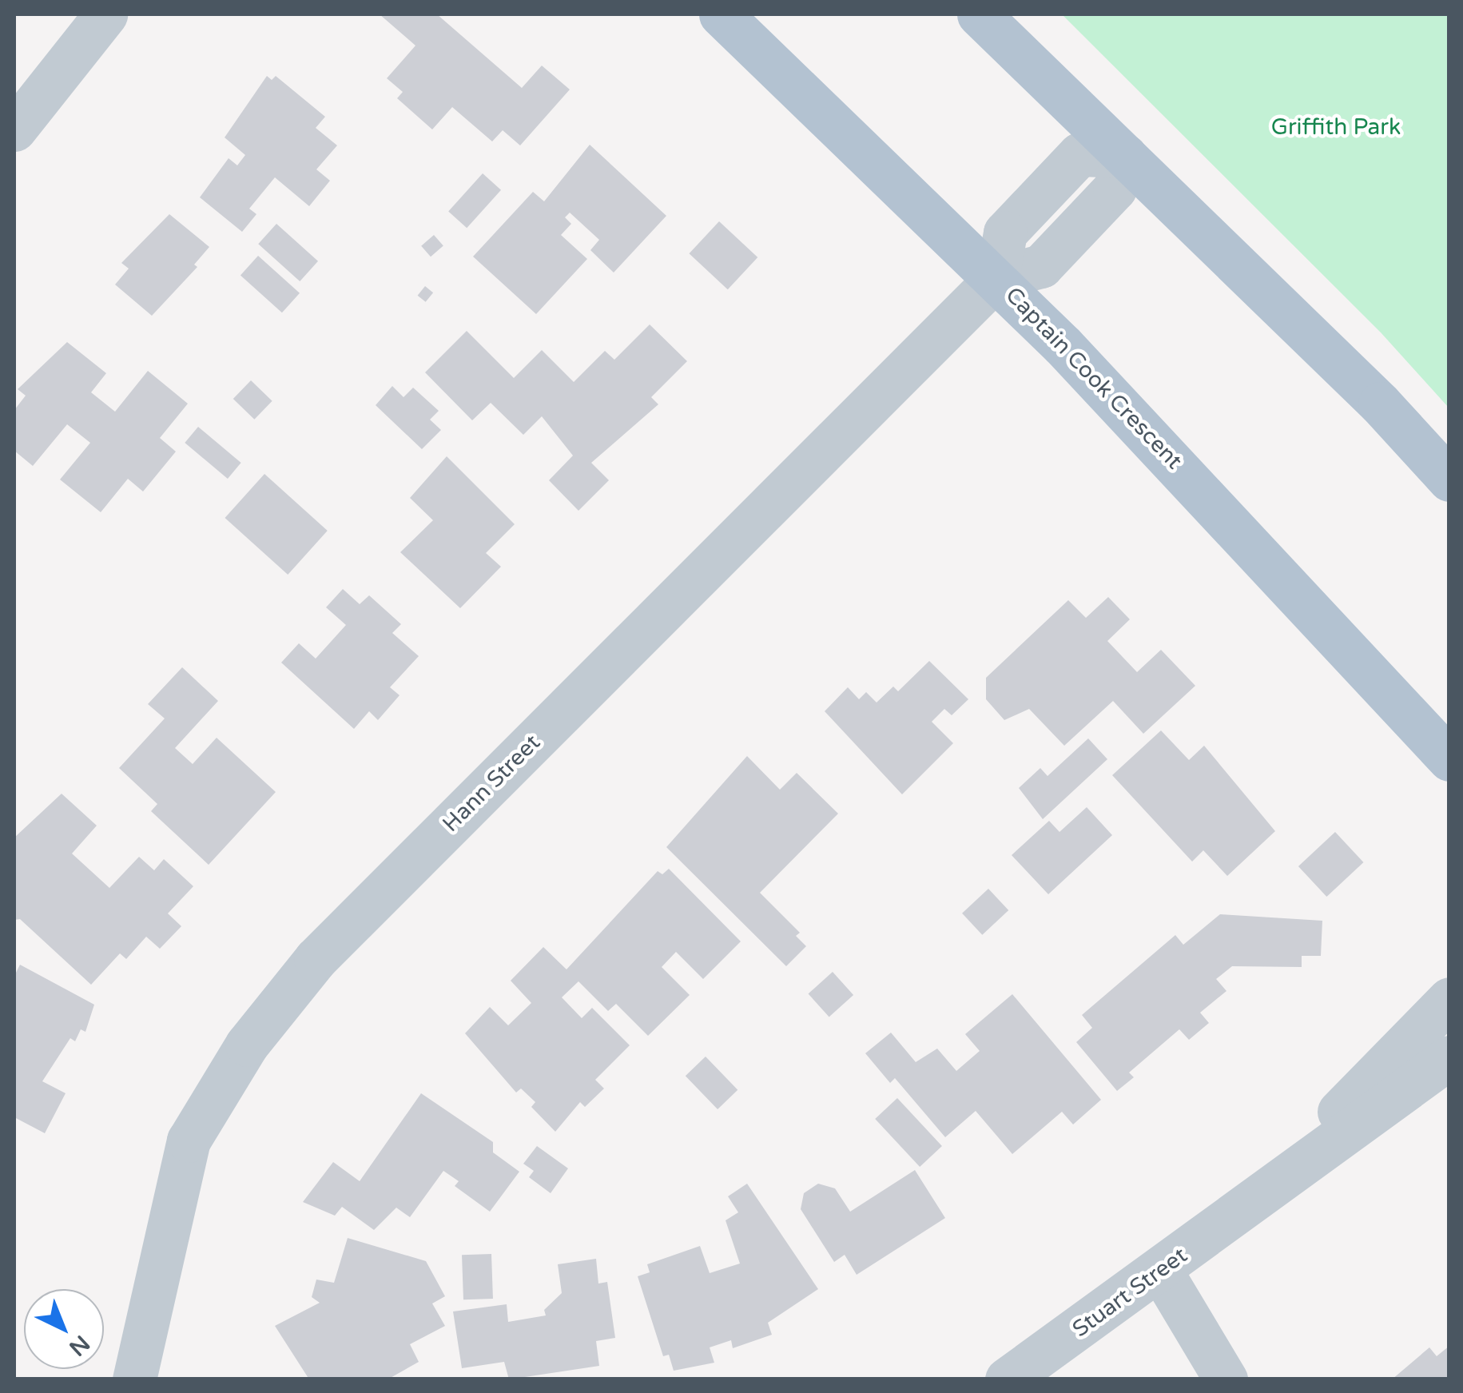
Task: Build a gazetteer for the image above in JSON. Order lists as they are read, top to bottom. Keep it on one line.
{"streets":{"main road":["Captain Cook Crescent"],"street":["Hann Street","Stuart Street"]},"crossings":[["Captain Cook Crescent","Hann Street"]],"parks":["Griffith Park"],"north":"bottom right"}
